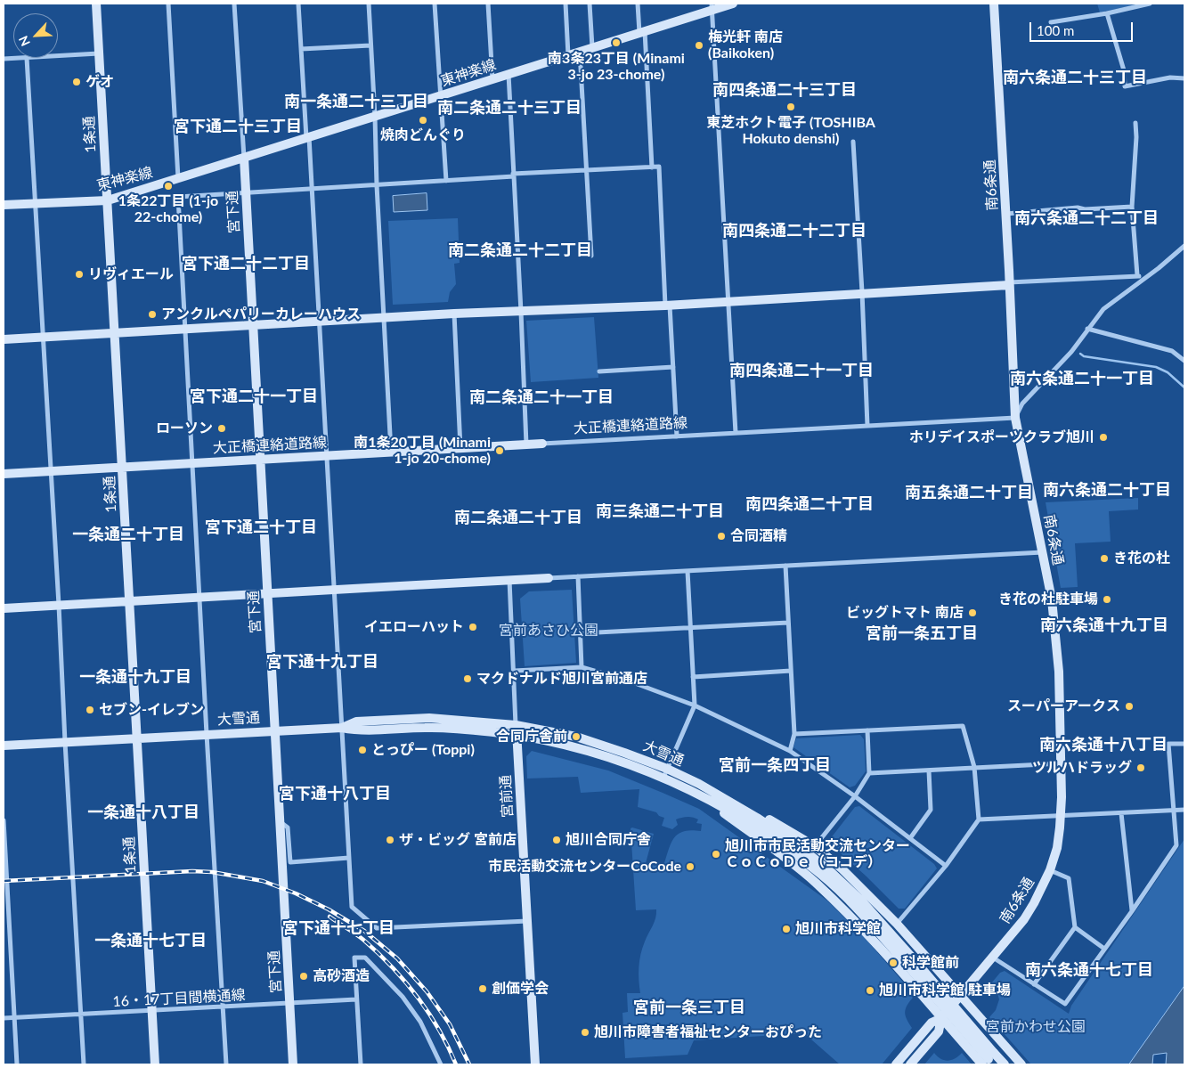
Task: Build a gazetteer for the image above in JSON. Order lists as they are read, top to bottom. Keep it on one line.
{"streets":{"street":["東神楽線","1条通","南6条通","宮下通","大正橋連絡道路線","大雪通","宮前通","16・17丁目間横通線"]},"crossings":[["東神楽線","1条通"],["東神楽線","宮下通"],["1条通","大正橋連絡道路線"],["1条通","大雪通"],["1条通","16・17丁目間横通線"],["南6条通","大正橋連絡道路線"],["宮下通","大正橋連絡道路線"],["宮下通","大雪通"],["宮下通","16・17丁目間横通線"],["大雪通","宮前通"]],"districts":["南六条通二十三丁目","南四条通二十三丁目","南一条通二十三丁目","南二条通二十三丁目","宮下通二十三丁目","南六条通二十二丁目","南四条通二十二丁目","南二条通二十二丁目","宮下通二十二丁目","南四条通二十一丁目","南六条通二十一丁目","宮下通二十一丁目","南二条通二十一丁目","南六条通二十丁目","南五条通二十丁目","南四条通二十丁目","南三条通二十丁目","南二条通二十丁目","宮下通二十丁目","一条通二十丁目","南六条通十九丁目","宮前一条五丁目","宮下通十九丁目","一条通十九丁目","南六条通十八丁目","宮前一条四丁目","宮下通十八丁目","一条通十八丁目","宮下通十七丁目","一条通十七丁目","南六条通十七丁目","宮前一条三丁目"],"parks":["宮前あさひ公園","宮前かわせ公園"],"places":["南3条23丁目 (Minami 3-jo 23-chome)","梅光軒 南店 (Baikoken)","ゲオ","東芝ホクト電子 (TOSHIBA Hokuto denshi)","焼肉どんぐり","1条22丁目 (1-jo 22-chome)","リヴィエール","アンクルぺパリーカレーハウス","ローソン","ホリデイスポーツクラブ旭川","南1条20丁目 (Minami 1-jo 20-chome)","合同酒精","き花の杜","き花の杜駐車場","ビッグトマト 南店","イエローハット","マクドナルド旭川宮前通店","スーパーアークス","セブン-イレブン","合同庁舎前","とっぴー (Toppi)","ツルハドラッグ","ザ・ビッグ 宮前店","旭川合同庁舎","旭川市市民活動交流センター ＣｏＣｏＤｅ（ココデ）","市民活動交流センターCoCode","旭川市科学館","科学館前","高砂酒造","創価学会","旭川市科学館 駐車場","旭川市障害者福祉センターおぴった"],"scale_bar":"100 m","north":"bottom left"}
